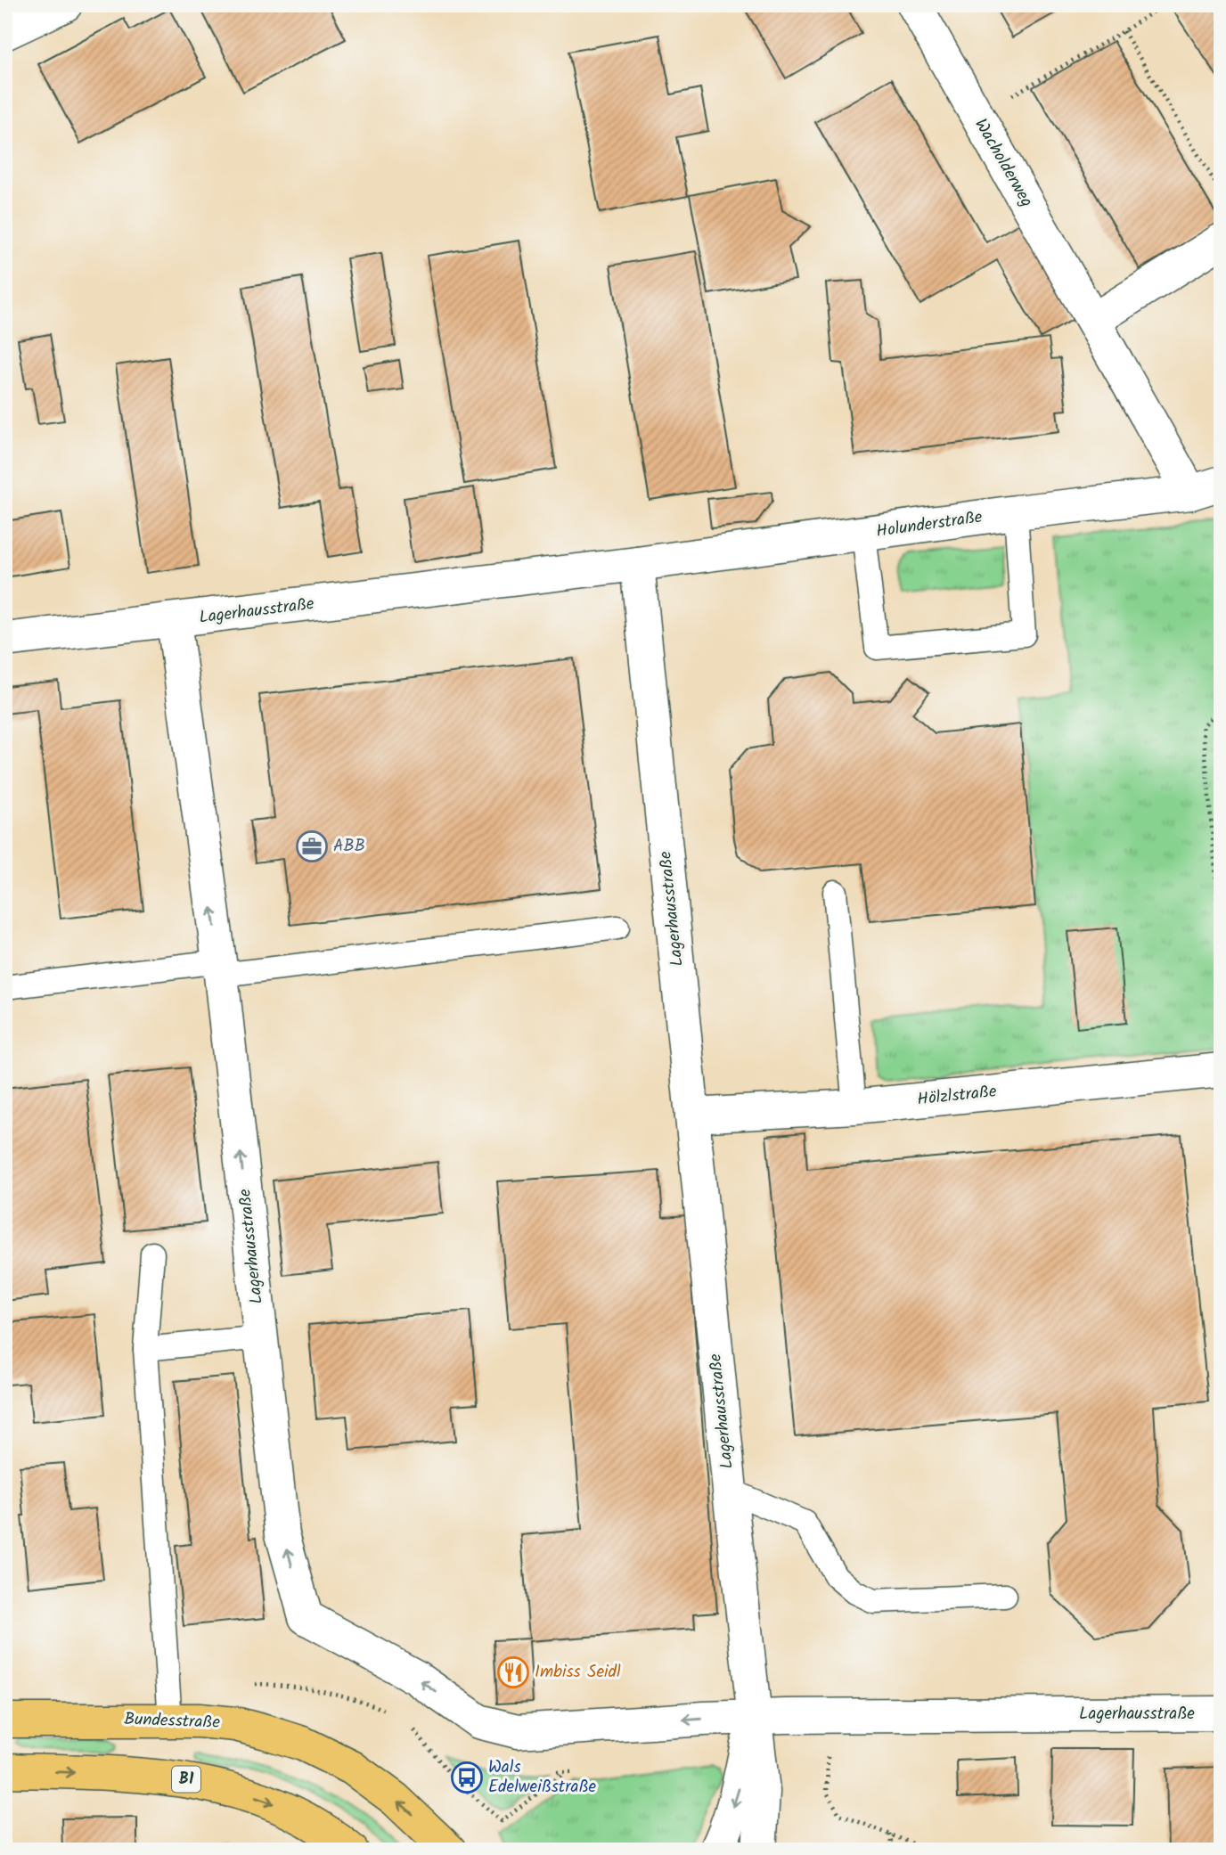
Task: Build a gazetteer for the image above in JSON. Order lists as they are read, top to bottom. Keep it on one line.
{"streets":{"main road":["Bundesstraße","B1"],"street":["Wacholderweg","Holunderstraße","Lagerhausstraße","Hölzlstraße"]},"crossings":[["Wacholderweg","Holunderstraße"],["Holunderstraße","Lagerhausstraße"],["Lagerhausstraße","Hölzlstraße"]],"places":{"office":["ABB"],"restaurant":["Imbiss Seidl"],"bus stop":["Wals Edelweißstraße"]}}
